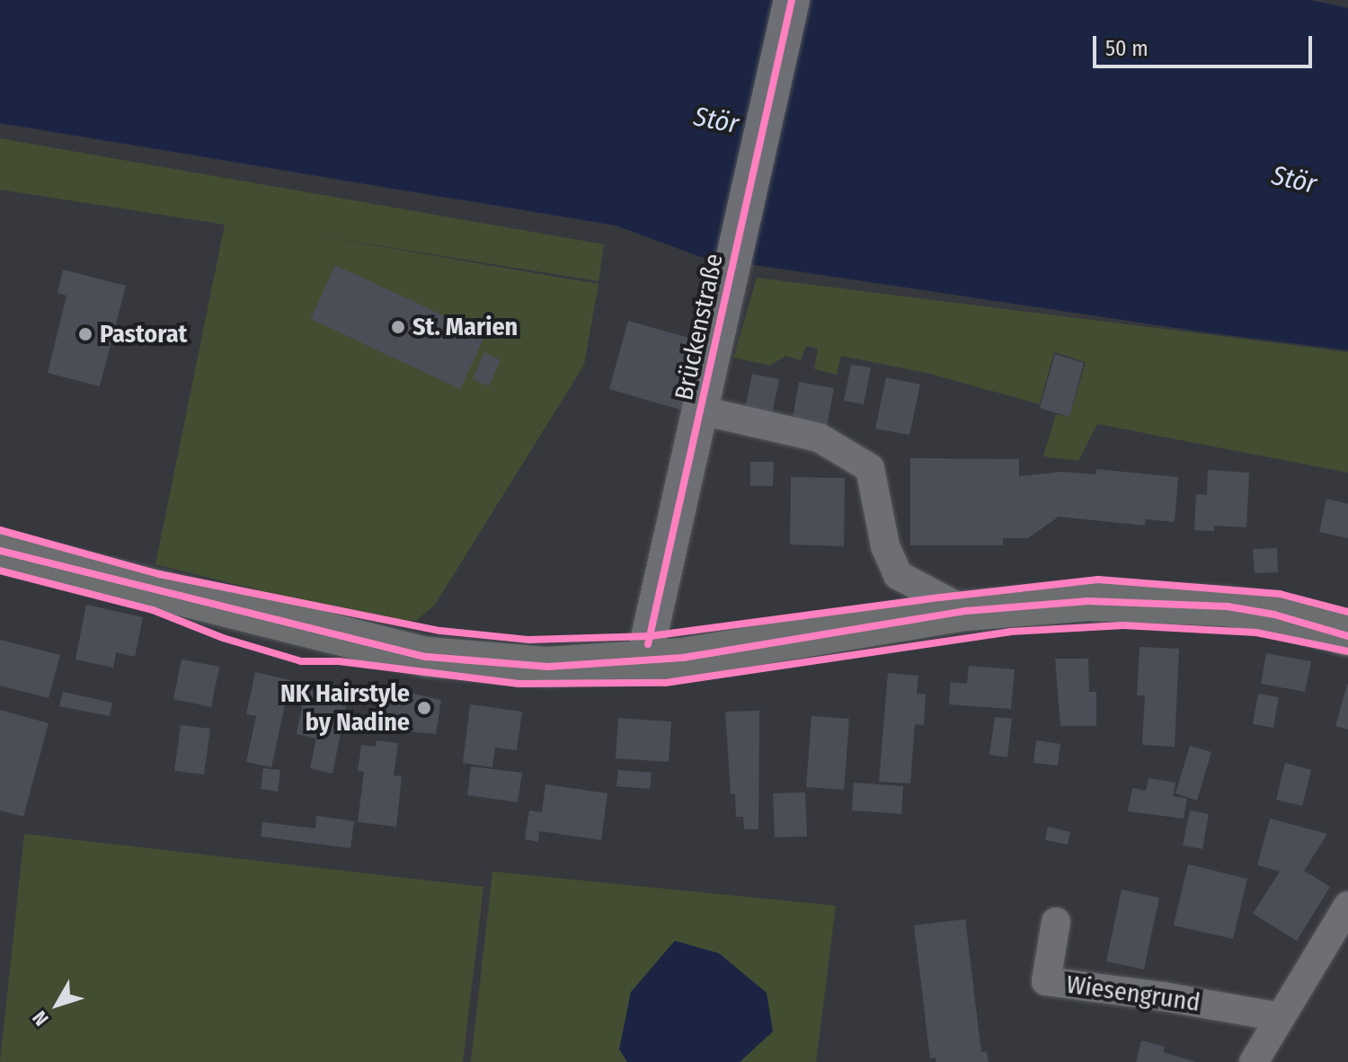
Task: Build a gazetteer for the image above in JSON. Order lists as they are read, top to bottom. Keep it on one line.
{"streets":{"street":["Brückenstraße","Wiesengrund"]},"water":["Stör"],"places":["St. Marien","Pastorat","NK Hairstyle by Nadine"],"scale_bar":"50 m","north":"bottom left"}
